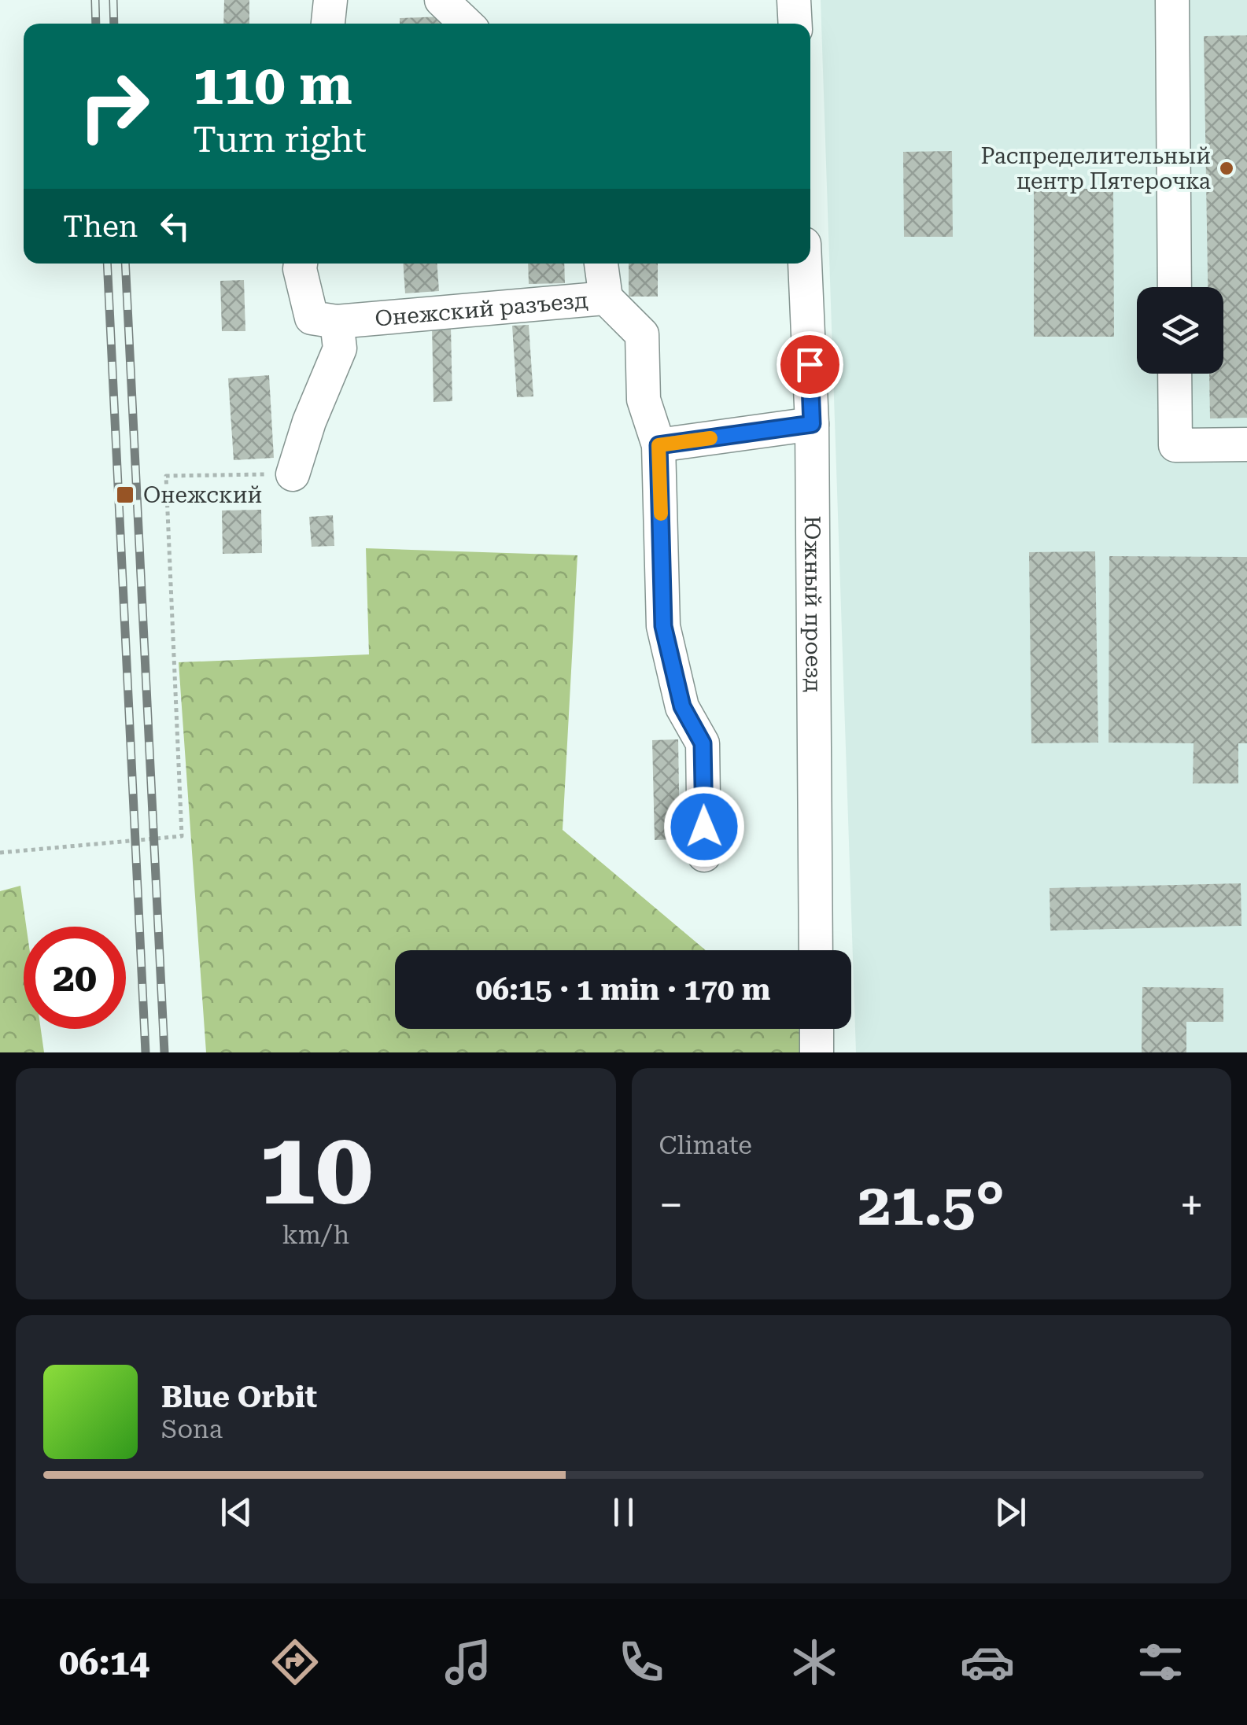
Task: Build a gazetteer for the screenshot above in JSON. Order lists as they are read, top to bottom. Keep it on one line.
{"streets":{"street":["Онежский разъезд","Южный проезд"]},"places":{"other":["Распределительный центр Пятерочка"],"transit":["Онежский"]},"page":{"turn":["110 m","Turn right"],"then":"Then","limit":"20","trip":"06:15 · 1 min · 170 m","tile":[["10","km/h"],"Climate"],"heat":["−","21.5°","+"],"song":["Blue Orbit","Sona"],"tabs":"06:14"}}
